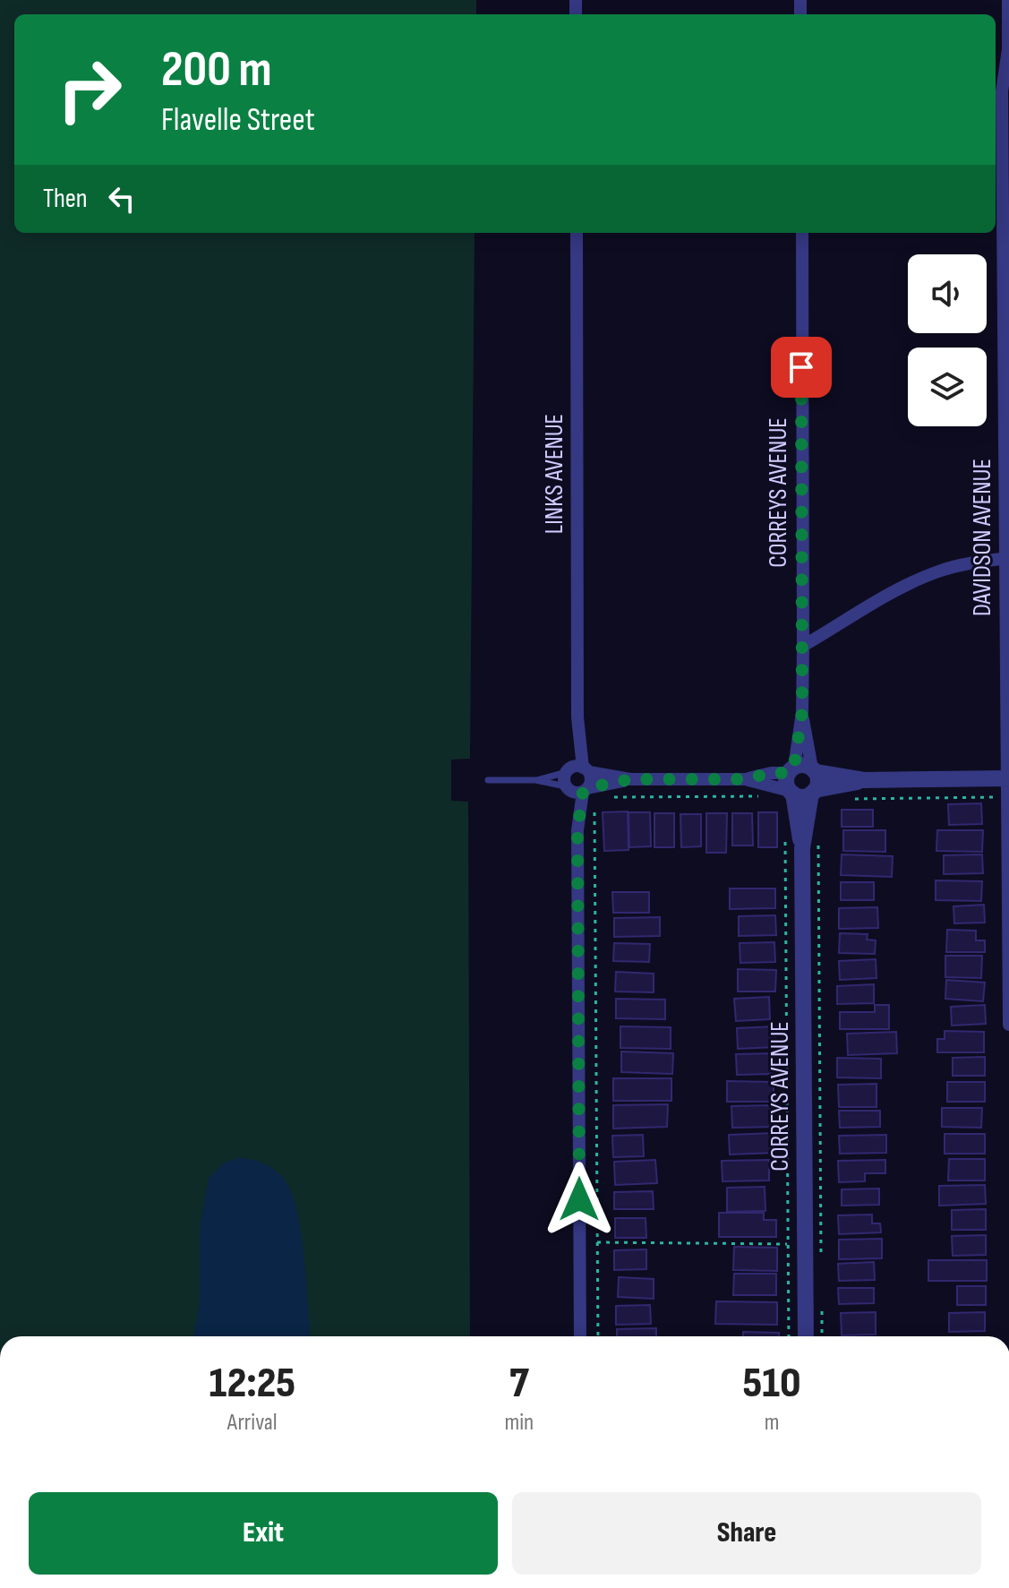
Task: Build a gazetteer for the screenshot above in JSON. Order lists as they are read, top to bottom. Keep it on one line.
{"streets":{"street":["LINKS AVENUE","CORREYS AVENUE","DAVIDSON AVENUE"]},"page":{"turn":["200 m","Flavelle Street"],"then":"Then","eta":["12:25","Arrival","7","min","510","m"],"buttons":["Exit","Share"]}}
